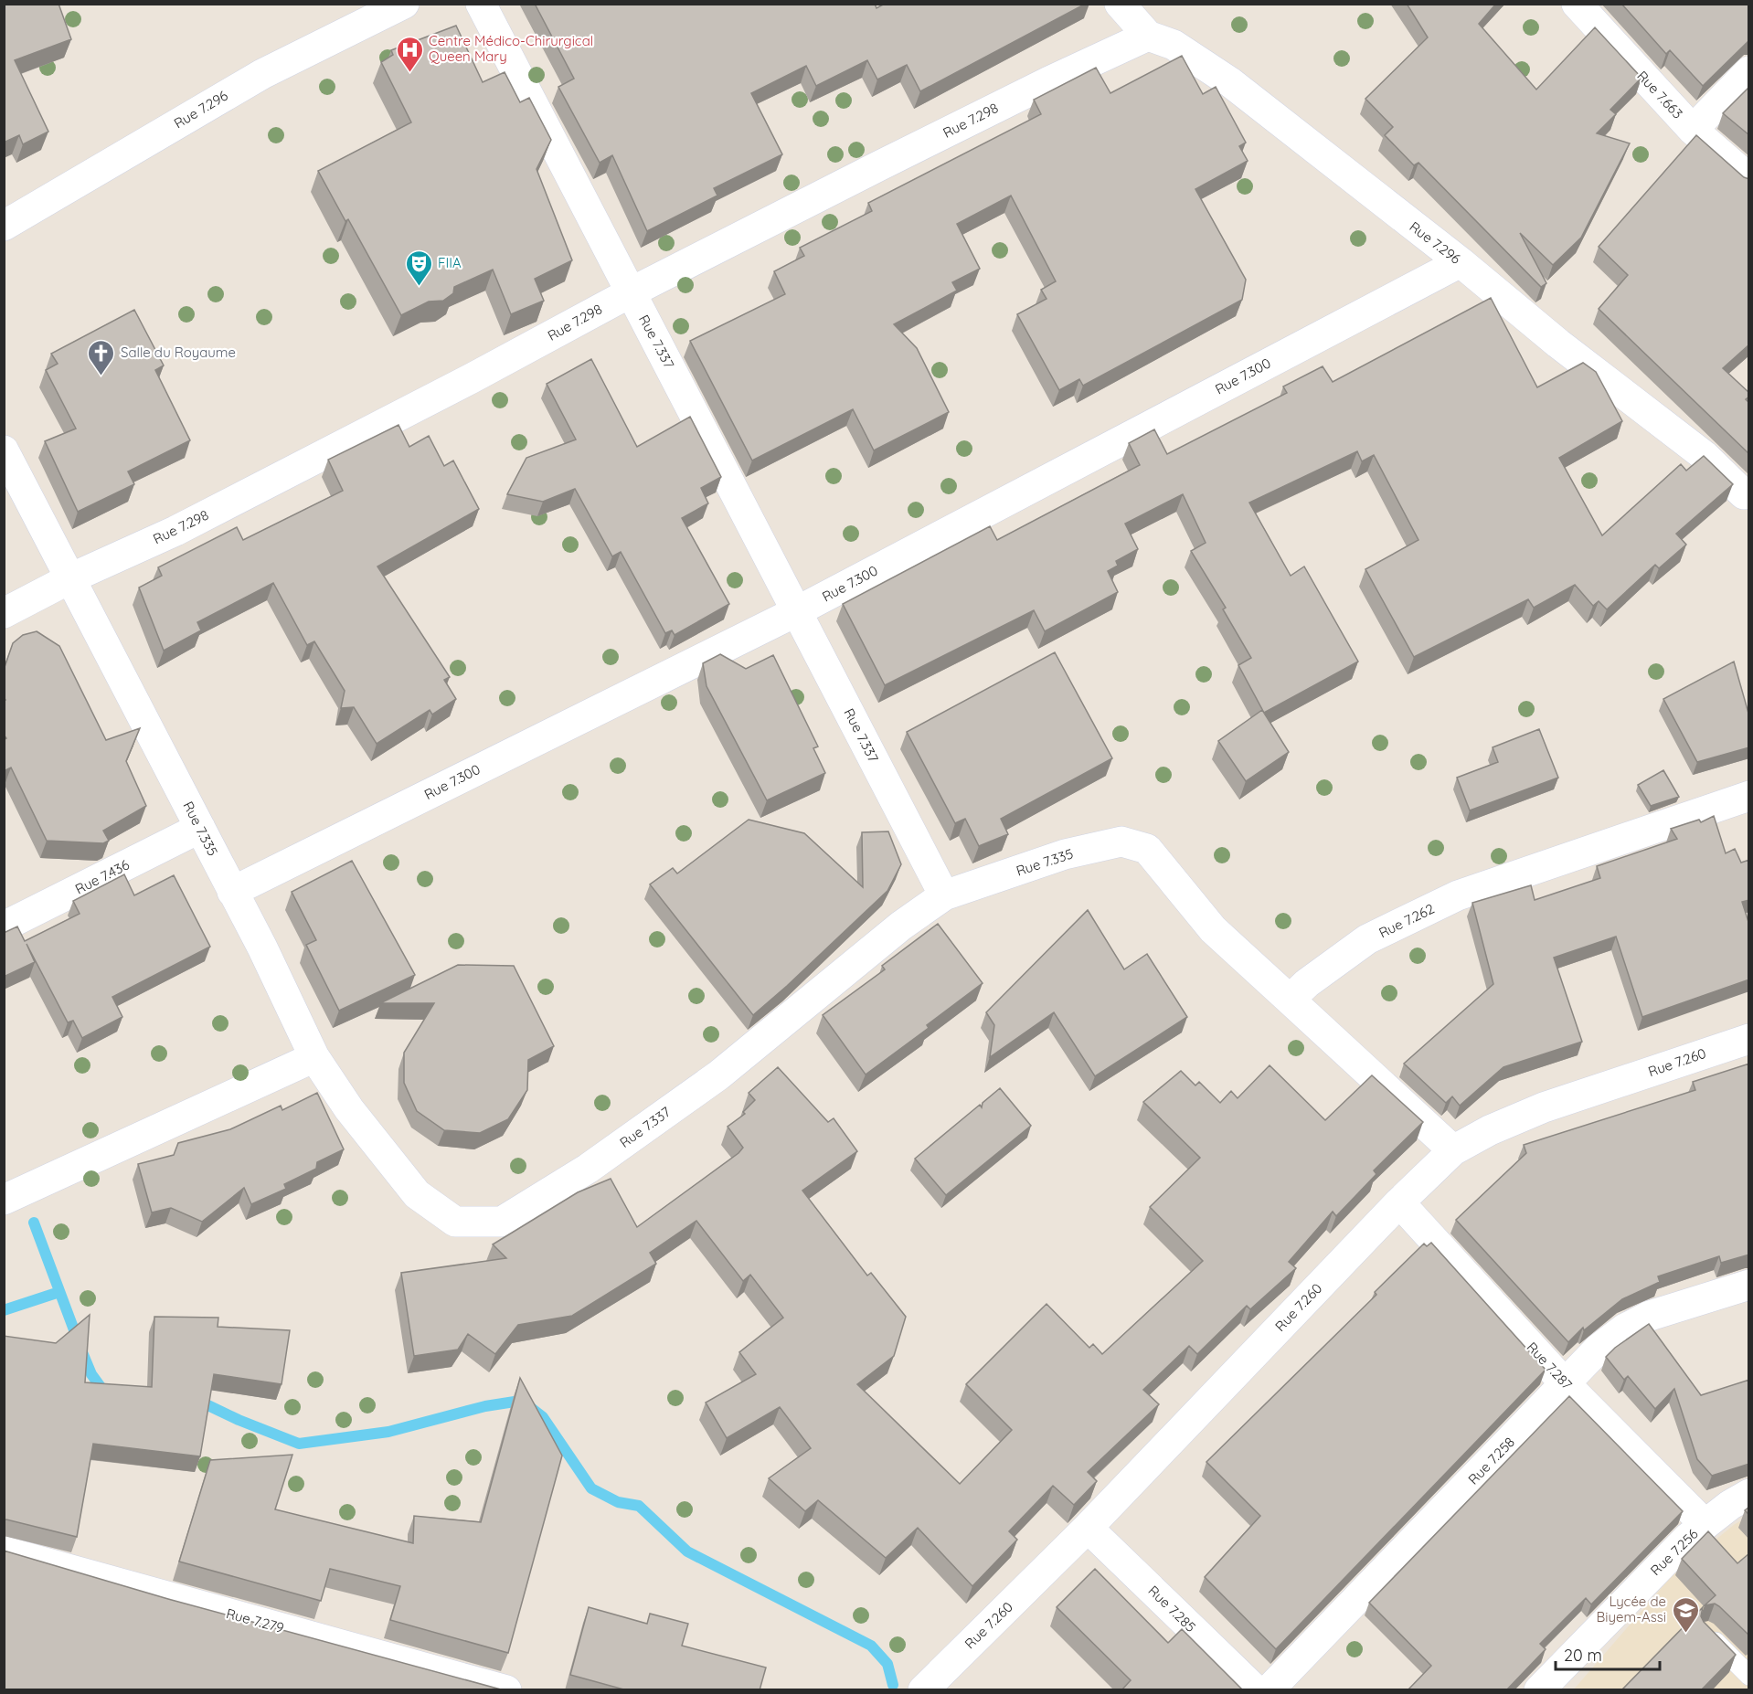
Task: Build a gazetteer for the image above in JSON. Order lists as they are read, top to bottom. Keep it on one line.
{"streets":{"street":["Rue 7.663","Rue 7.296","Rue 7.298","Rue 7.337","Rue 7.300","Rue 7.335","Rue 7.436","Rue 7.262","Rue 7.260","Rue 7.287","Rue 7.258","Rue 7.256","Rue 7.285","Rue 7.279"]},"crossings":[["Rue 7.296","Rue 7.298"],["Rue 7.296","Rue 7.300"],["Rue 7.298","Rue 7.337"],["Rue 7.298","Rue 7.335"],["Rue 7.337","Rue 7.300"],["Rue 7.337","Rue 7.335"],["Rue 7.300","Rue 7.335"],["Rue 7.335","Rue 7.436"],["Rue 7.335","Rue 7.262"],["Rue 7.260","Rue 7.287"],["Rue 7.260","Rue 7.285"],["Rue 7.287","Rue 7.258"],["Rue 7.287","Rue 7.256"]],"places":{"hospital":["Centre Médico-Chirurgical Queen Mary"],"theatre":["FIIA"],"church":["Salle du Royaume"],"school or university":["Lycée de Biyem-Assi"]},"scale_bar":"20 m"}
